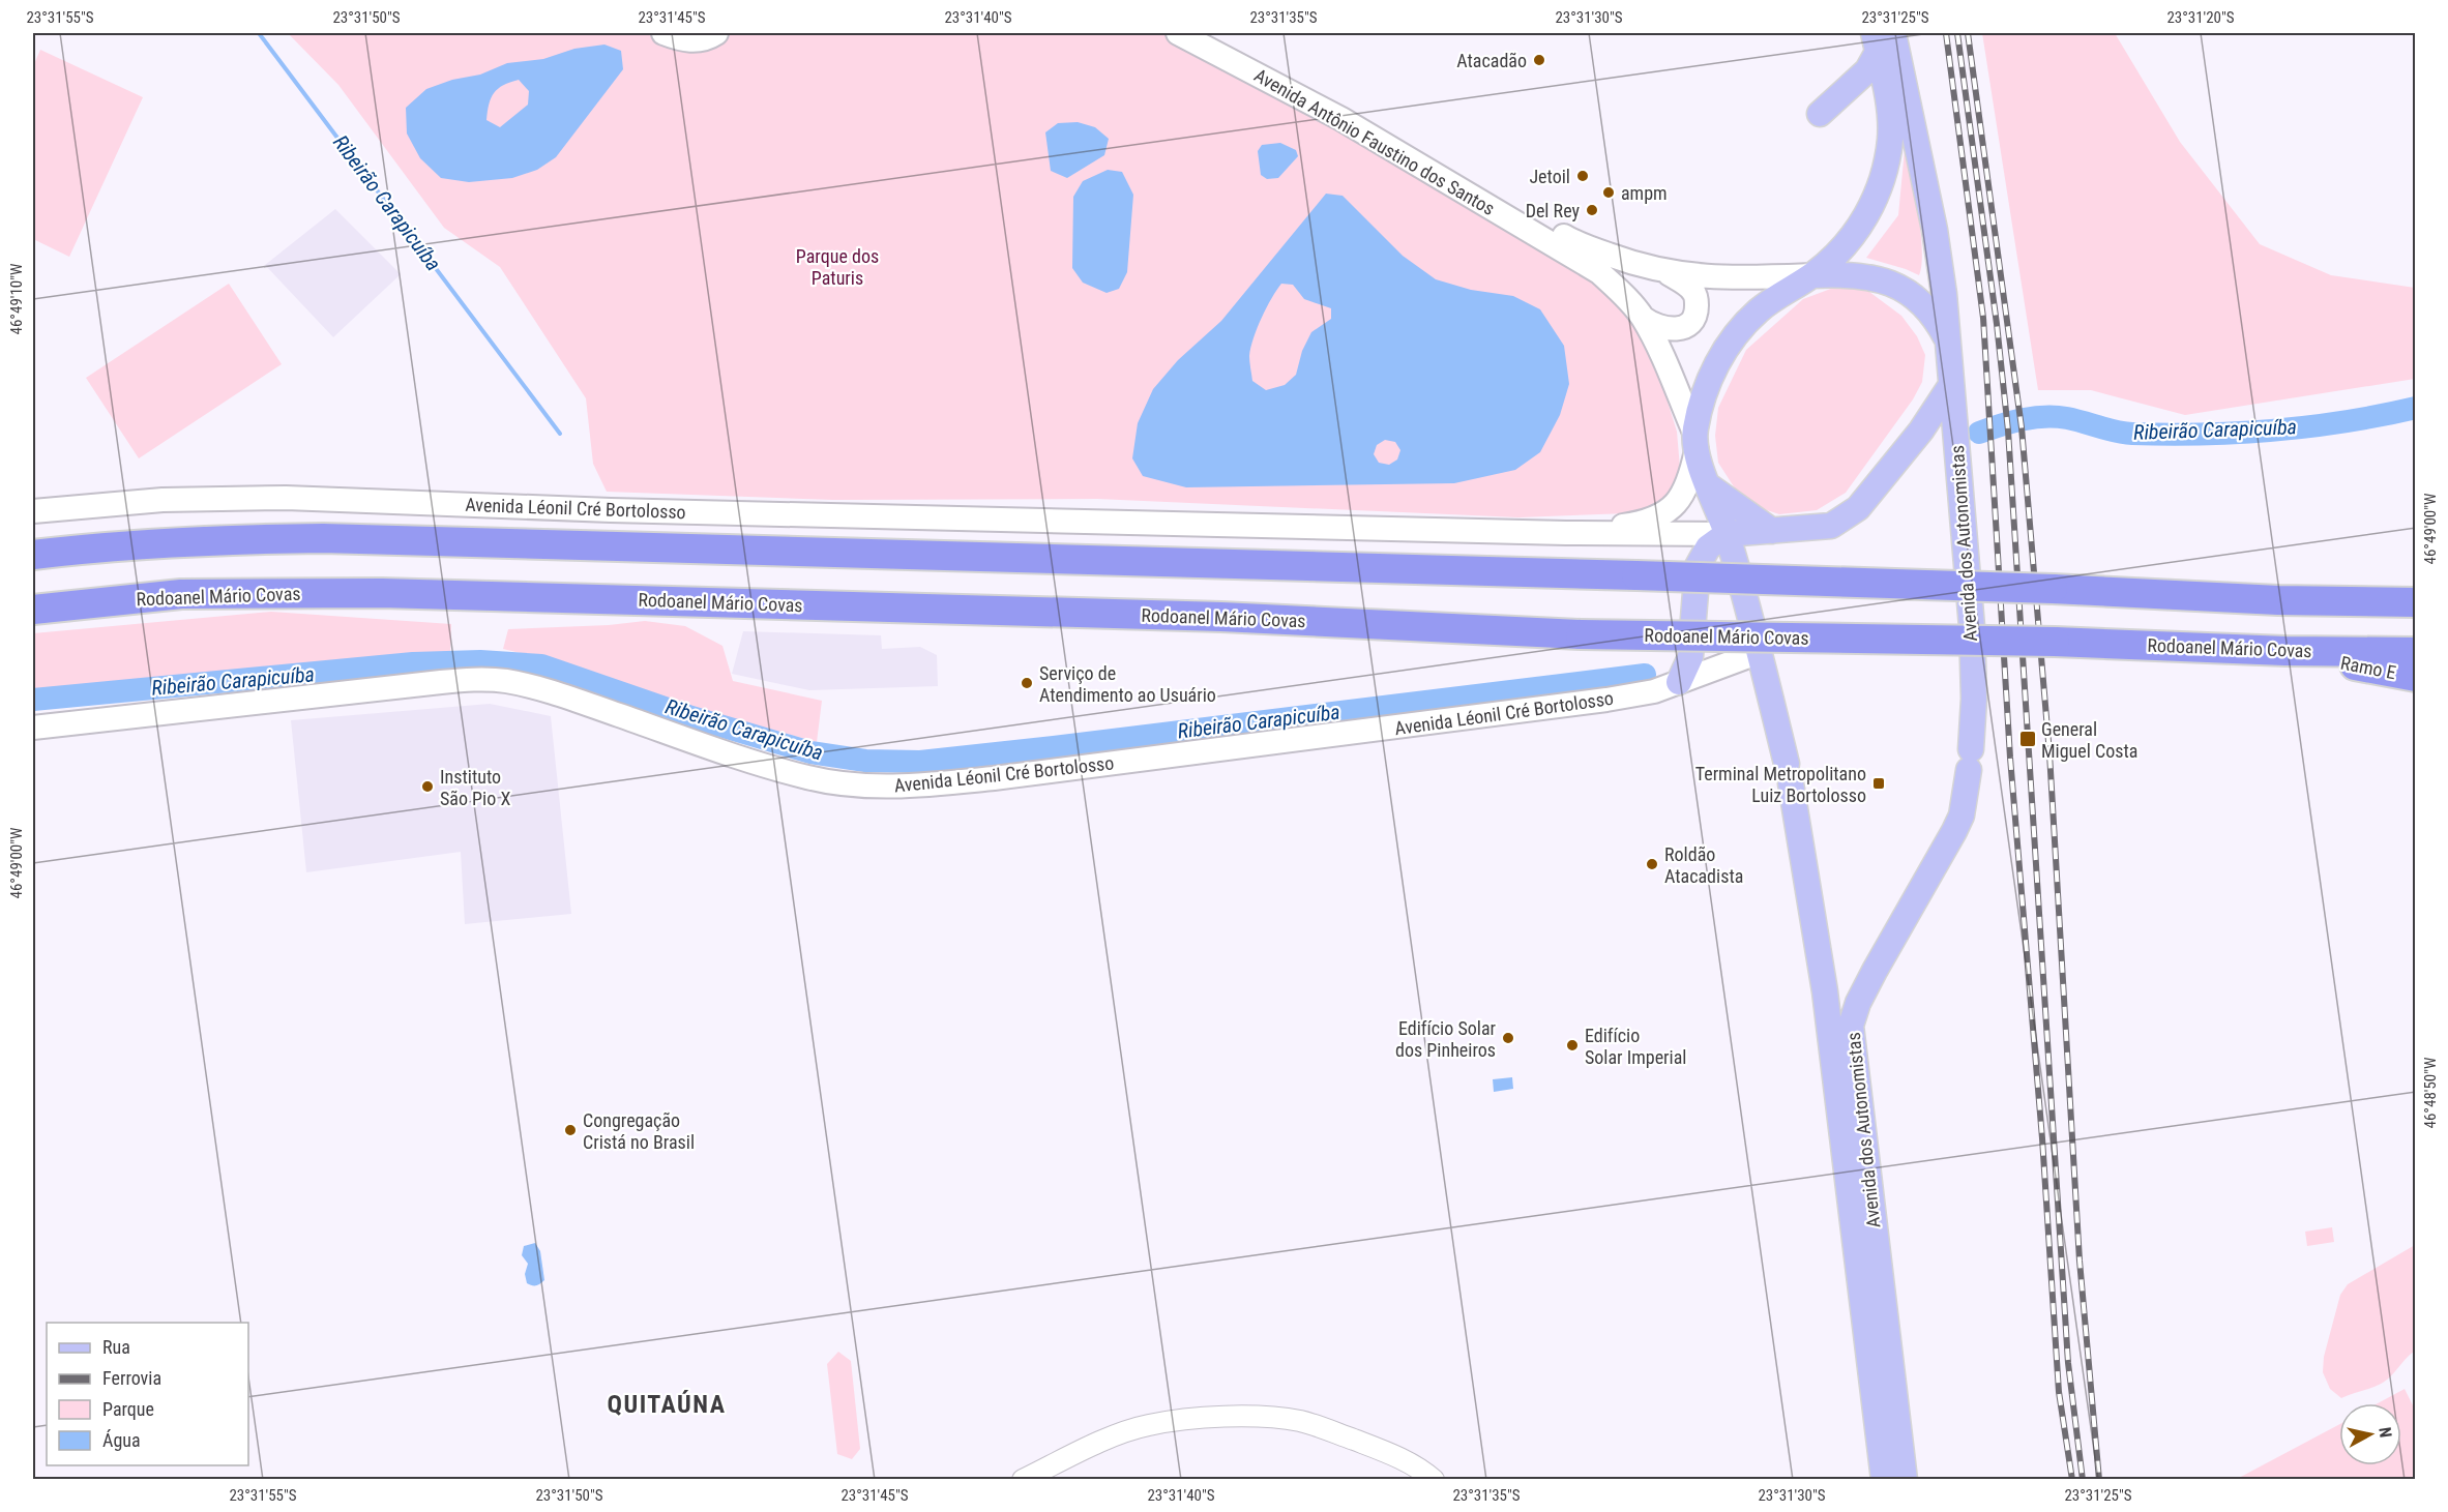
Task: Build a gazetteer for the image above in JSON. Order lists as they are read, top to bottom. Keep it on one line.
{"streets":{"highway":["Rodoanel Mário Covas","Ramo E"],"main road":["Avenida Antônio Faustino dos Santos","Avenida Léonil Cré Bortolosso","Avenida dos Autonomistas"]},"crossings":[["Avenida Antônio Faustino dos Santos","Avenida Léonil Cré Bortolosso"],["Avenida Antônio Faustino dos Santos","Avenida dos Autonomistas"],["Avenida Léonil Cré Bortolosso","Avenida dos Autonomistas"],["Rodoanel Mário Covas","Ramo E"]],"districts":["QUITAÚNA"],"water":["Ribeirão Carapicuíba"],"parks":["Parque dos Paturis"],"places":{"other":["Atacadão","Jetoil","ampm","Del Rey","Serviço de Atendimento ao Usuário","Instituto São Pio X","Roldão Atacadista","Edifício Solar dos Pinheiros","Edifício Solar Imperial","Congregação Cristá no Brasil"],"transit":["General Miguel Costa","Terminal Metropolitano Luiz Bortolosso"]},"legend":["Rua","Ferrovia","Parque","Água"],"north":"right","coordinates":["23°31'55\"S","23°31'50\"S","23°31'45\"S","23°31'40\"S","23°31'35\"S","23°31'30\"S","23°31'25\"S","23°31'20\"S","46°49'10\"W","46°49'00\"W","46°48'50\"W"]}
